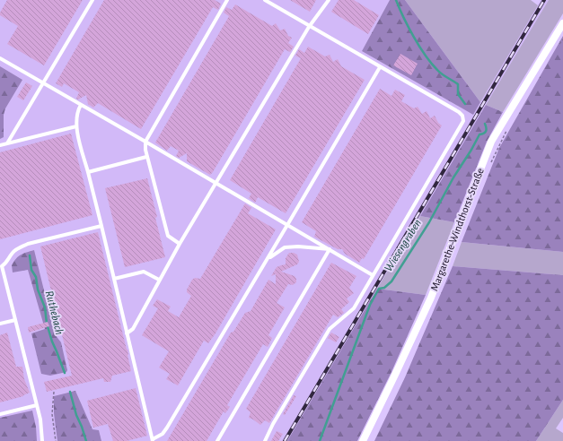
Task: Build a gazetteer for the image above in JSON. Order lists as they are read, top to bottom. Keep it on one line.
{"streets":{"street":["Margarethe-Windthorst-Straße"]},"water":["Wiesengraben","Ruthebach"]}
